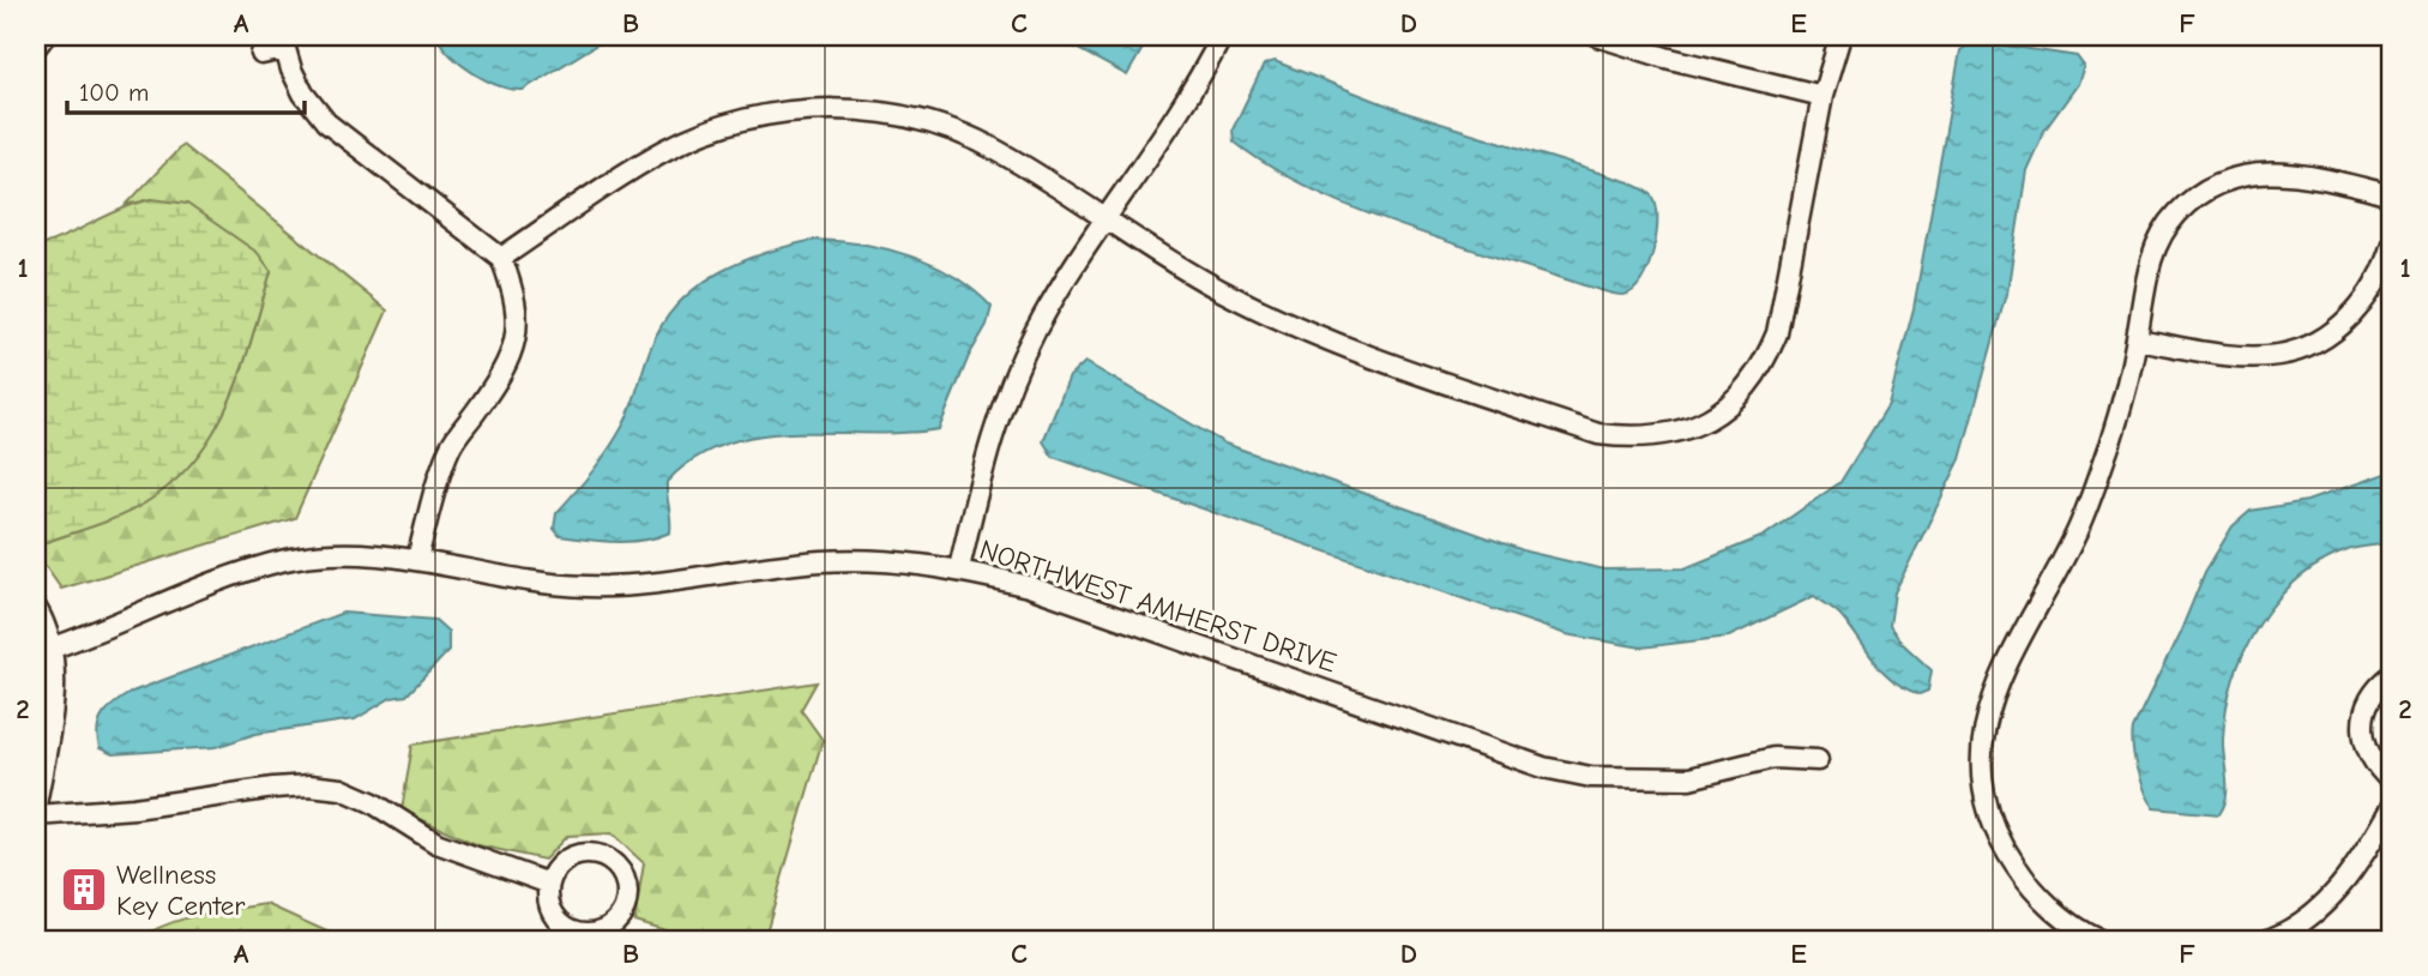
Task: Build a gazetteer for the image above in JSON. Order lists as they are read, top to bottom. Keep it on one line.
{"streets":{"street":["NORTHWEST AMHERST DRIVE"]},"places":{"building":["Wellness Key Center"]},"scale_bar":"100 m","grid":{"columns":["A","B","C","D","E","F"],"rows":["1","2"]}}
